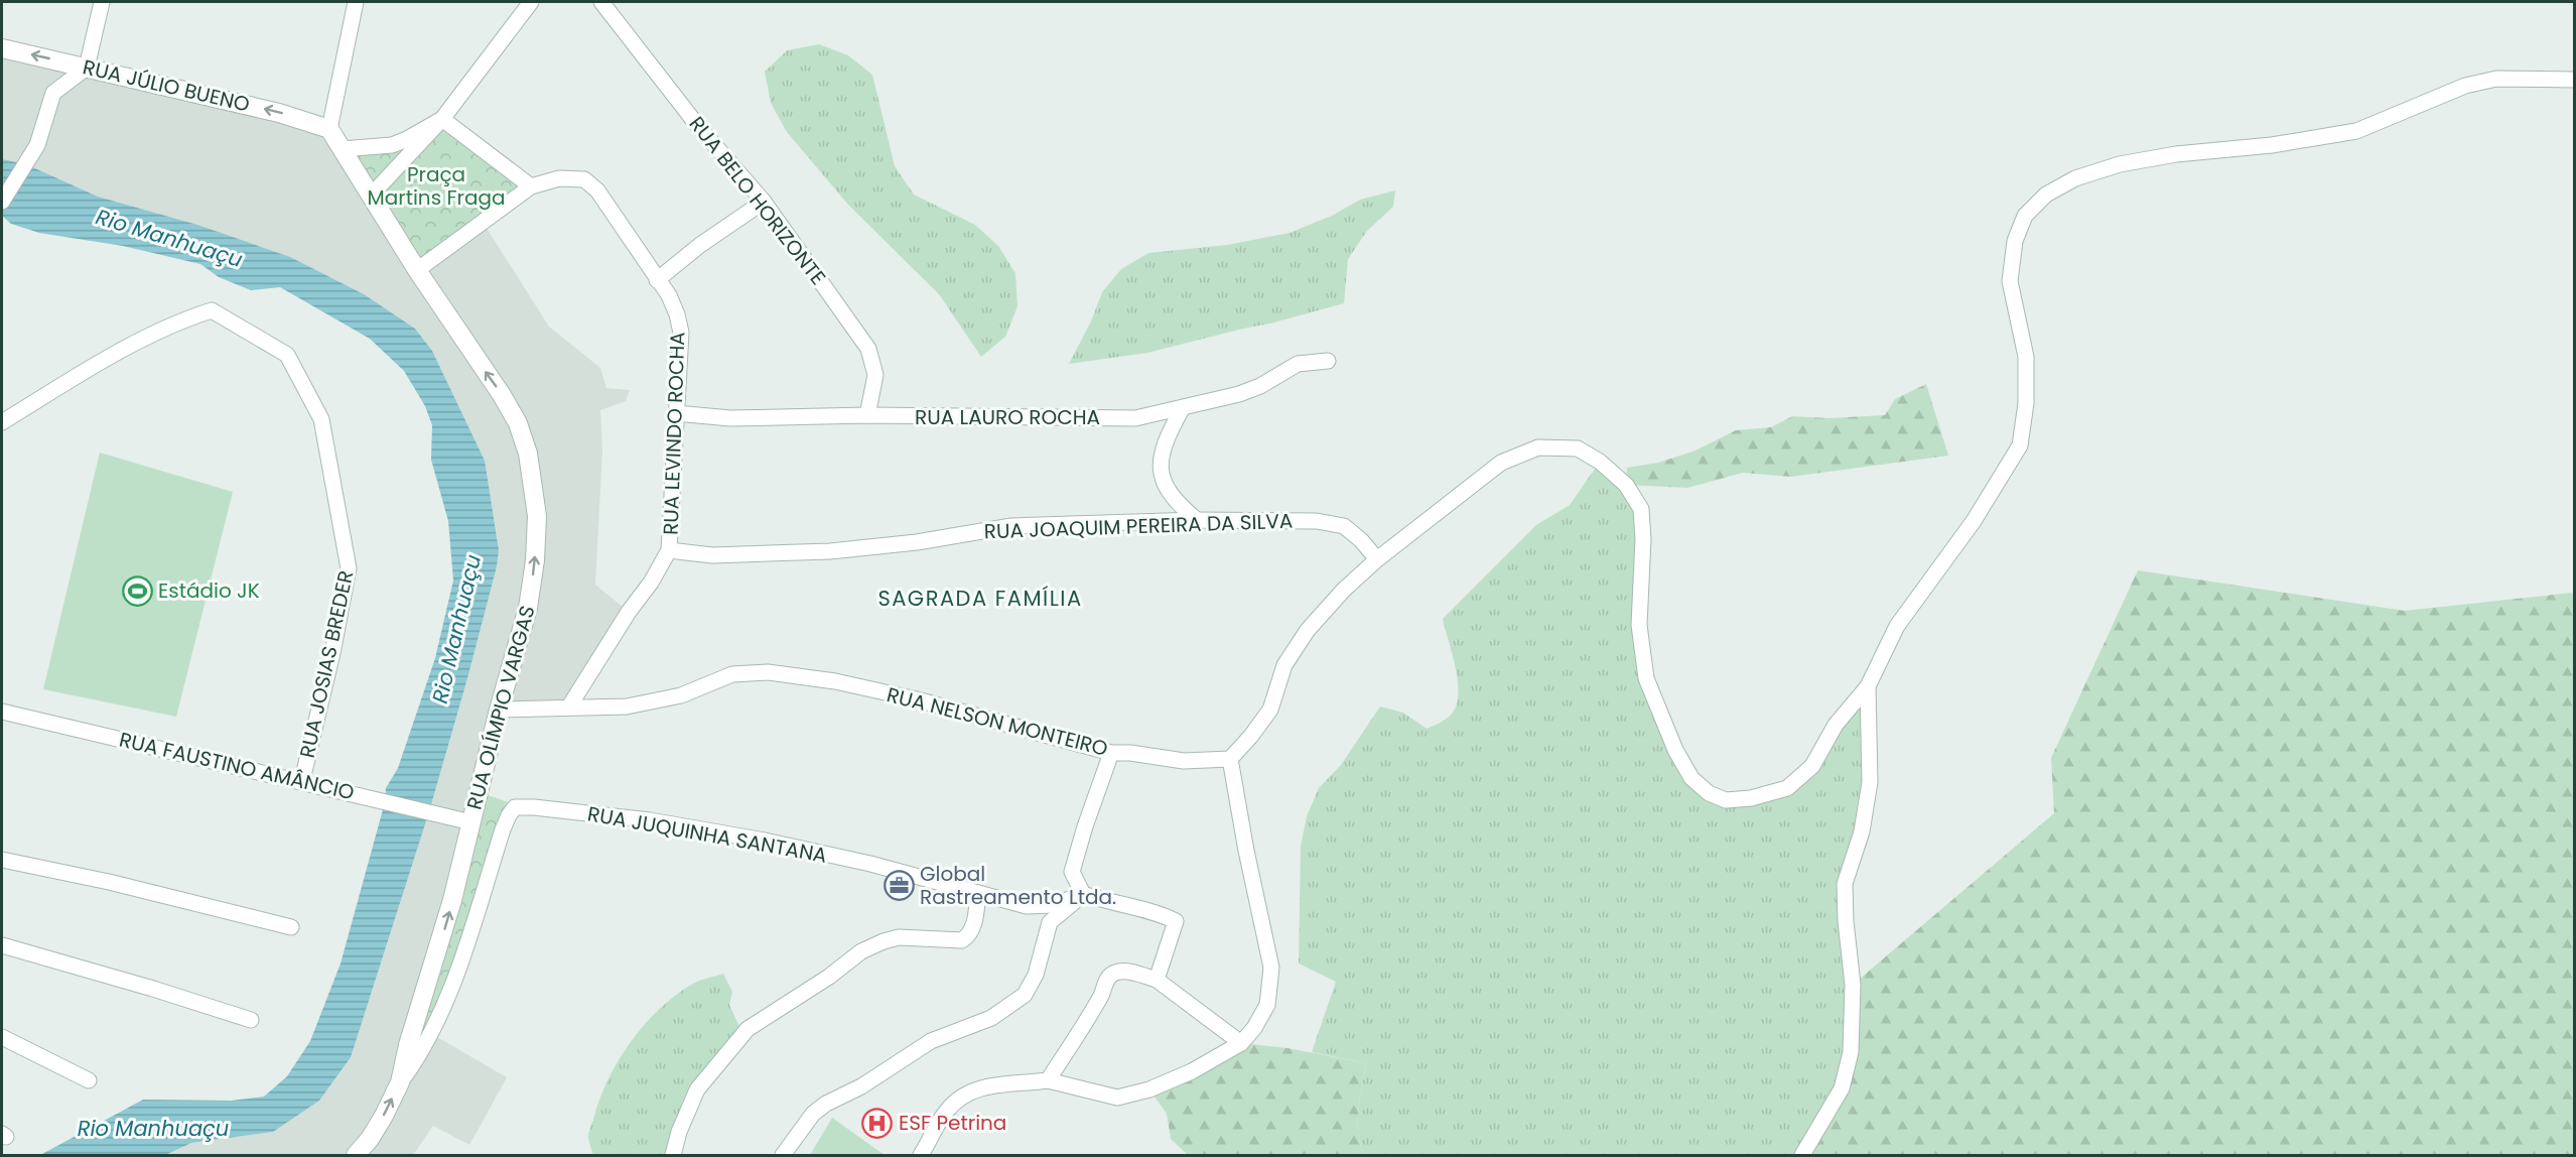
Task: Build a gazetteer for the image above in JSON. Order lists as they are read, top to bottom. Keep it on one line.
{"streets":{"street":["RUA JÚLIO BUENO","RUA BELO HORIZONTE","RUA LAURO ROCHA","RUA LEVINDO ROCHA","RUA JOAQUIM PEREIRA DA SILVA","RUA JOSIAS BREDER","RUA OLÍMPIO VARGAS","RUA NELSON MONTEIRO","RUA FAUSTINO AMÂNCIO","RUA JUQUINHA SANTANA"]},"crossings":[["RUA JÚLIO BUENO","RUA OLÍMPIO VARGAS"],["RUA BELO HORIZONTE","RUA LAURO ROCHA"],["RUA LAURO ROCHA","RUA LEVINDO ROCHA"],["RUA LEVINDO ROCHA","RUA JOAQUIM PEREIRA DA SILVA"],["RUA LEVINDO ROCHA","RUA NELSON MONTEIRO"],["RUA JOSIAS BREDER","RUA FAUSTINO AMÂNCIO"],["RUA OLÍMPIO VARGAS","RUA NELSON MONTEIRO"],["RUA OLÍMPIO VARGAS","RUA FAUSTINO AMÂNCIO"],["RUA OLÍMPIO VARGAS","RUA JUQUINHA SANTANA"]],"one_way":["RUA JÚLIO BUENO","RUA OLÍMPIO VARGAS"],"districts":["SAGRADA FAMÍLIA"],"water":["Rio Manhuaçu"],"parks":["Praça Martins Fraga"],"places":{"sports":["Estádio JK"],"office":["Global Rastreamento Ltda."],"hospital":["ESF Petrina"]}}
